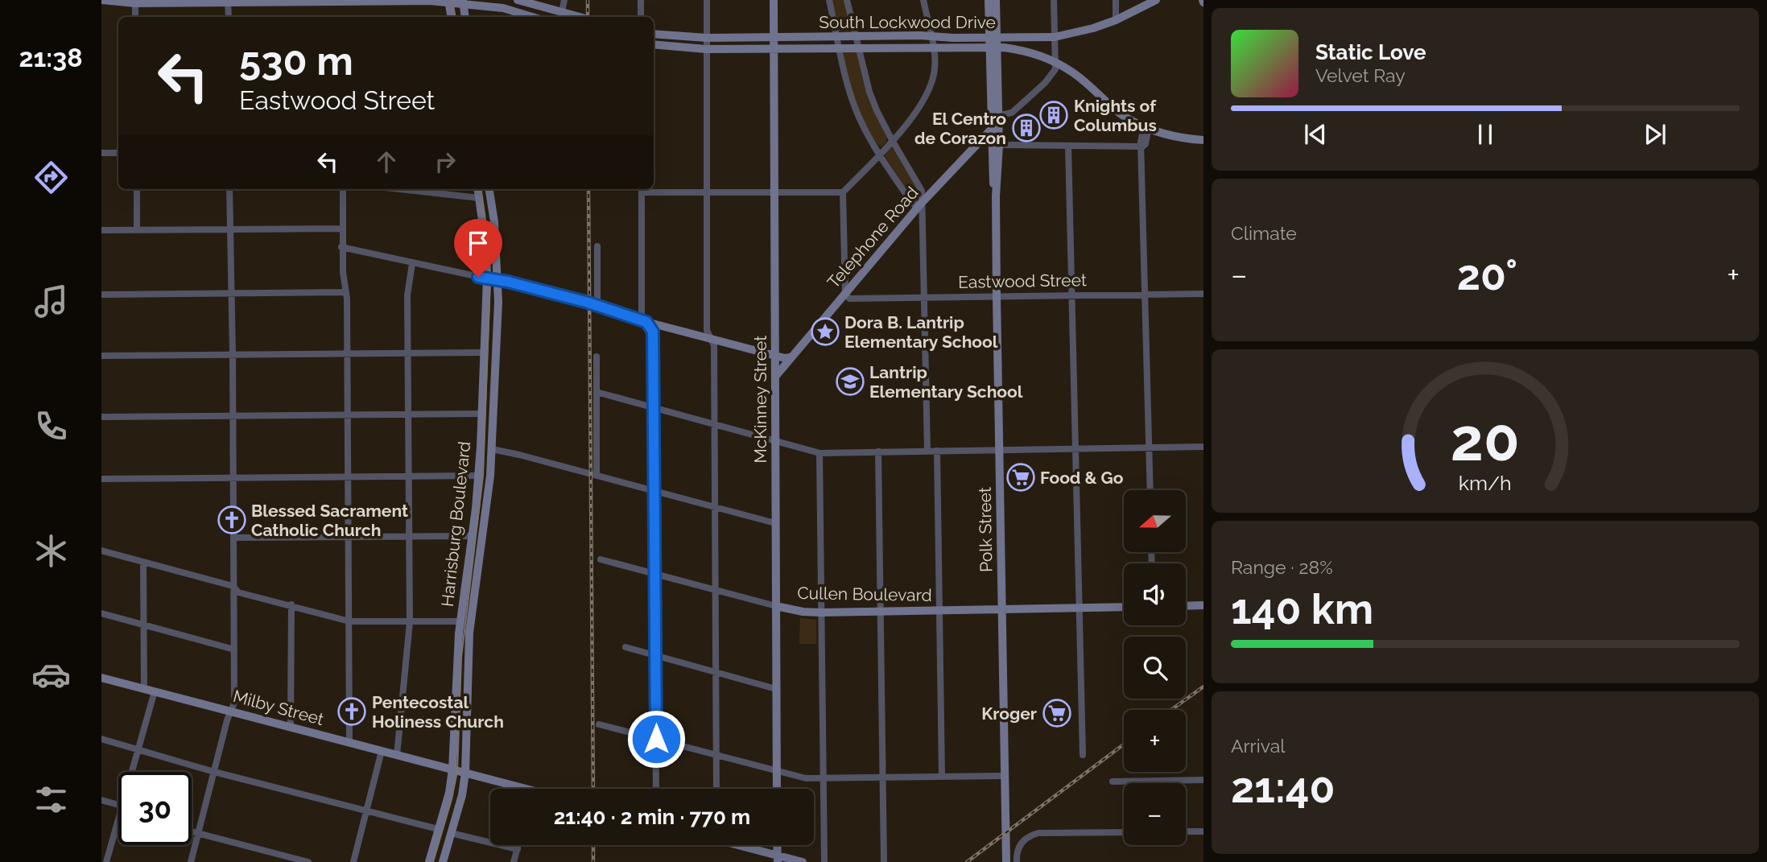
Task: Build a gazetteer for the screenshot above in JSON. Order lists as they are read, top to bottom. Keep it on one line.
{"streets":{"main road":["South Lockwood Drive","Telephone Road","McKinney Street","Harrisburg Boulevard","Polk Street","Cullen Boulevard","Milby Street"],"street":["Eastwood Street"]},"crossings":[["South Lockwood Drive","McKinney Street"],["South Lockwood Drive","Polk Street"],["Telephone Road","Eastwood Street"],["Telephone Road","McKinney Street"],["Telephone Road","Polk Street"],["Eastwood Street","Polk Street"],["McKinney Street","Cullen Boulevard"],["Harrisburg Boulevard","Milby Street"],["Polk Street","Cullen Boulevard"]],"places":{"building":["Knights of Columbus","El Centro de Corazon"],"place":["Dora B. Lantrip Elementary School"],"school or university":["Lantrip Elementary School"],"supermarket":["Food & Go","Kroger"],"church":["Blessed Sacrament Catholic Church","Pentecostal Holiness Church"]},"north":"left","page":{"tabs":"21:38","turn":["530 m","Eastwood Street"],"song":["Static Love","Velvet Ray"],"tile":["Climate",["Range · 28%","140 km"],["Arrival","21:40"]],"heat":["−","20°","+"],"map_buttons":["+","−"],"limit":"30","trip":"21:40 · 2 min · 770 m","gauge":["20","km/h"]}}
